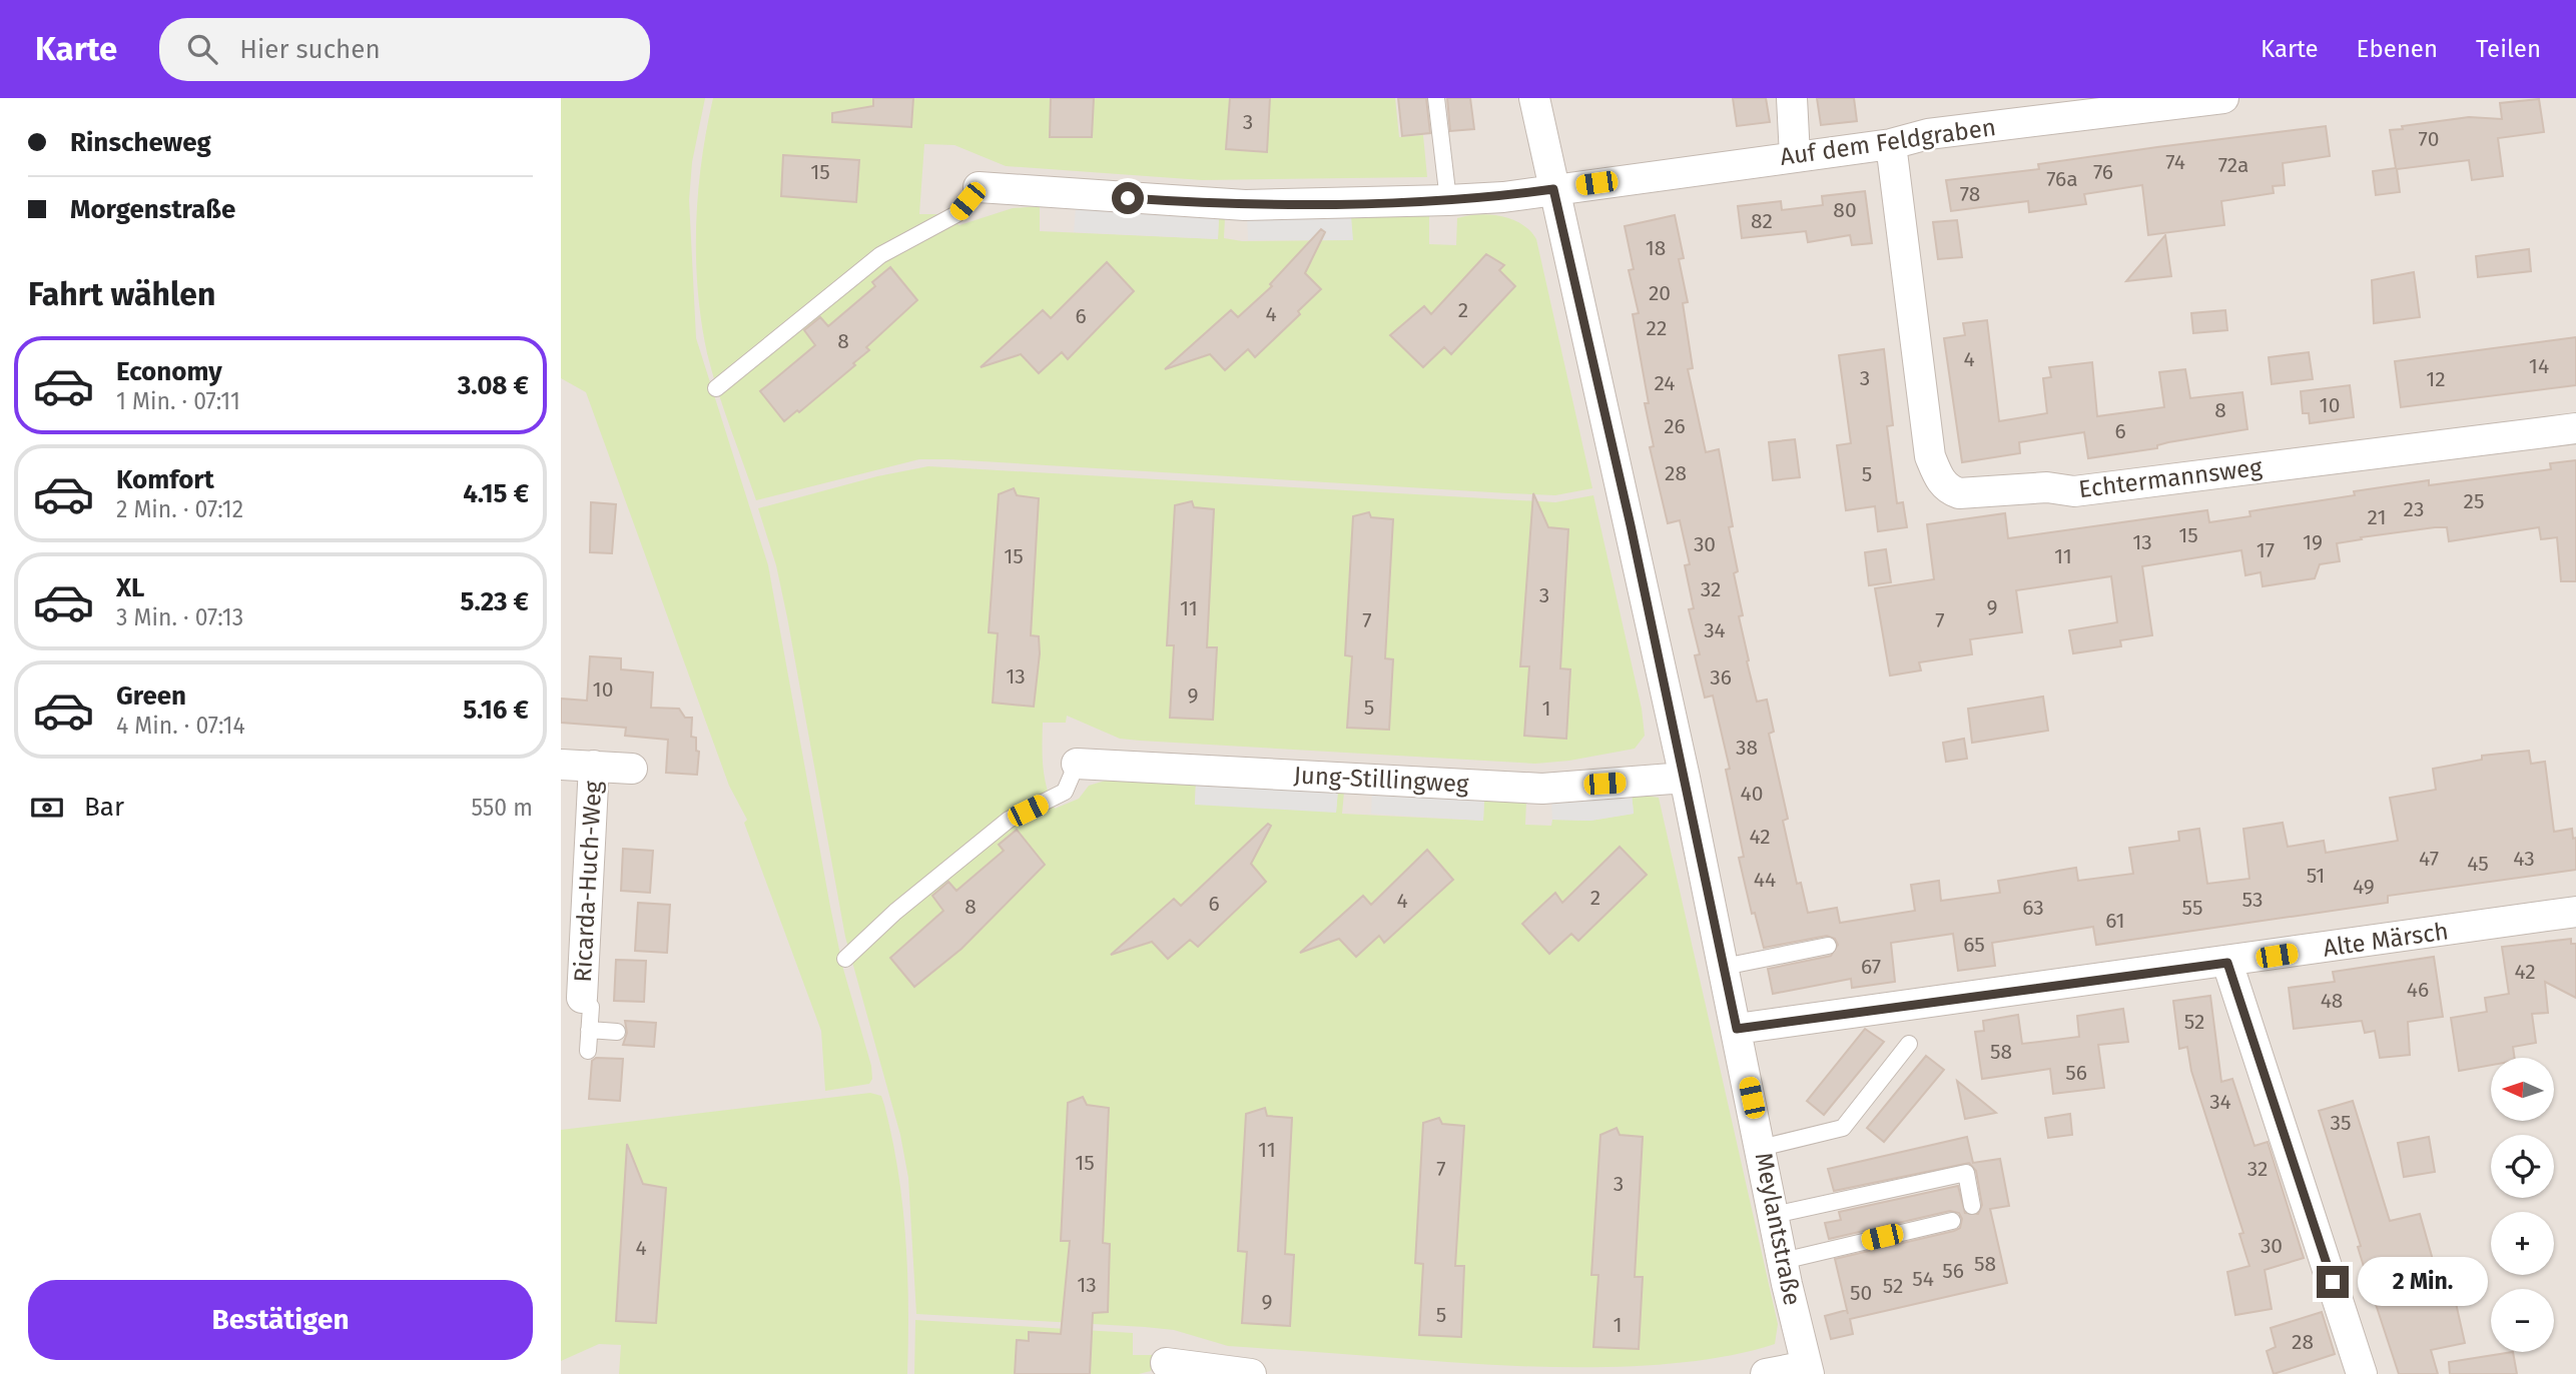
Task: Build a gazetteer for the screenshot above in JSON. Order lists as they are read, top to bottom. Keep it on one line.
{"streets":{"street":["Auf dem Feldgraben","Echtermannsweg","Jung-Stillingweg","Ricarda-Huch-Weg","Alte Märsch","Meylantstraße"]},"crossings":[["Auf dem Feldgraben","Echtermannsweg"],["Auf dem Feldgraben","Meylantstraße"],["Jung-Stillingweg","Meylantstraße"],["Alte Märsch","Meylantstraße"]],"house_numbers":["3","70","74","72a","15","76","76a","78","80","82","18","20","2","4","6","22","8","4","14","3","12","24","10","8","26","6","28","5","25","23","21","15","13","19","30","17","15","11","32","3","9","11","7","7","34","13","36","10","9","5","1","38","40","42","47","43","45","51","44","49","2","53","4","6","8","63","55","61","65","67","42","46","48","52","58","56","34","35","11","15","7","32","3","30","4","58","56","54","13","52","50","9","5","1","28"],"north":"left","page":{"header":"Karte","search":"Hier suchen","nav":["Karte","Ebenen","Teilen"],"banner":["Rinscheweg","Morgenstraße"],"heading":"Fahrt wählen","list":[{"name":"Economy","note":"1 Min. · 07:11","value":"3.08 €"},{"name":"Komfort","note":"2 Min. · 07:12","value":"4.15 €"},{"name":"XL","note":"3 Min. · 07:13","value":"5.23 €"},{"name":"Green","note":"4 Min. · 07:14","value":"5.16 €"}],"pay":["Bar","550 m"],"map_buttons":["+","−"],"bubble":"2 Min.","buttons":"Bestätigen"}}
